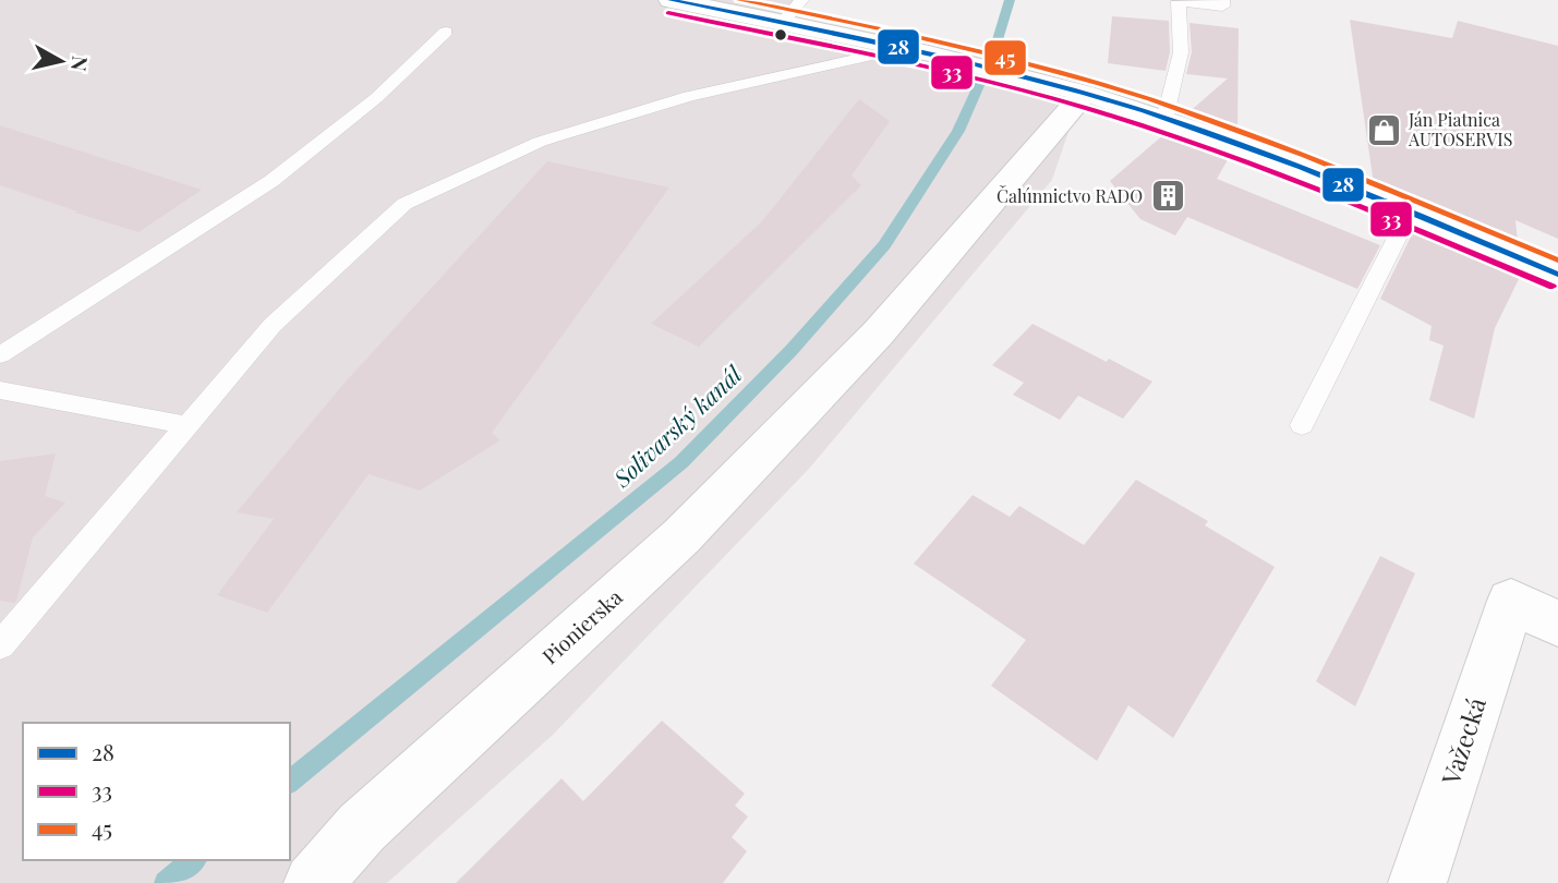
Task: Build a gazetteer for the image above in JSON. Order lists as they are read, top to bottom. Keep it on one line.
{"streets":{"street":["Pionierska","Važecká"]},"water":["Solivarský kanál"],"places":{"shop":["Ján Piatnica AUTOSERVIS"],"building":["Čalúnnictvo RADO"]},"lines":["transit line 28","transit line 45","transit line 33"],"legend":["28","33","45"],"north":"right"}
